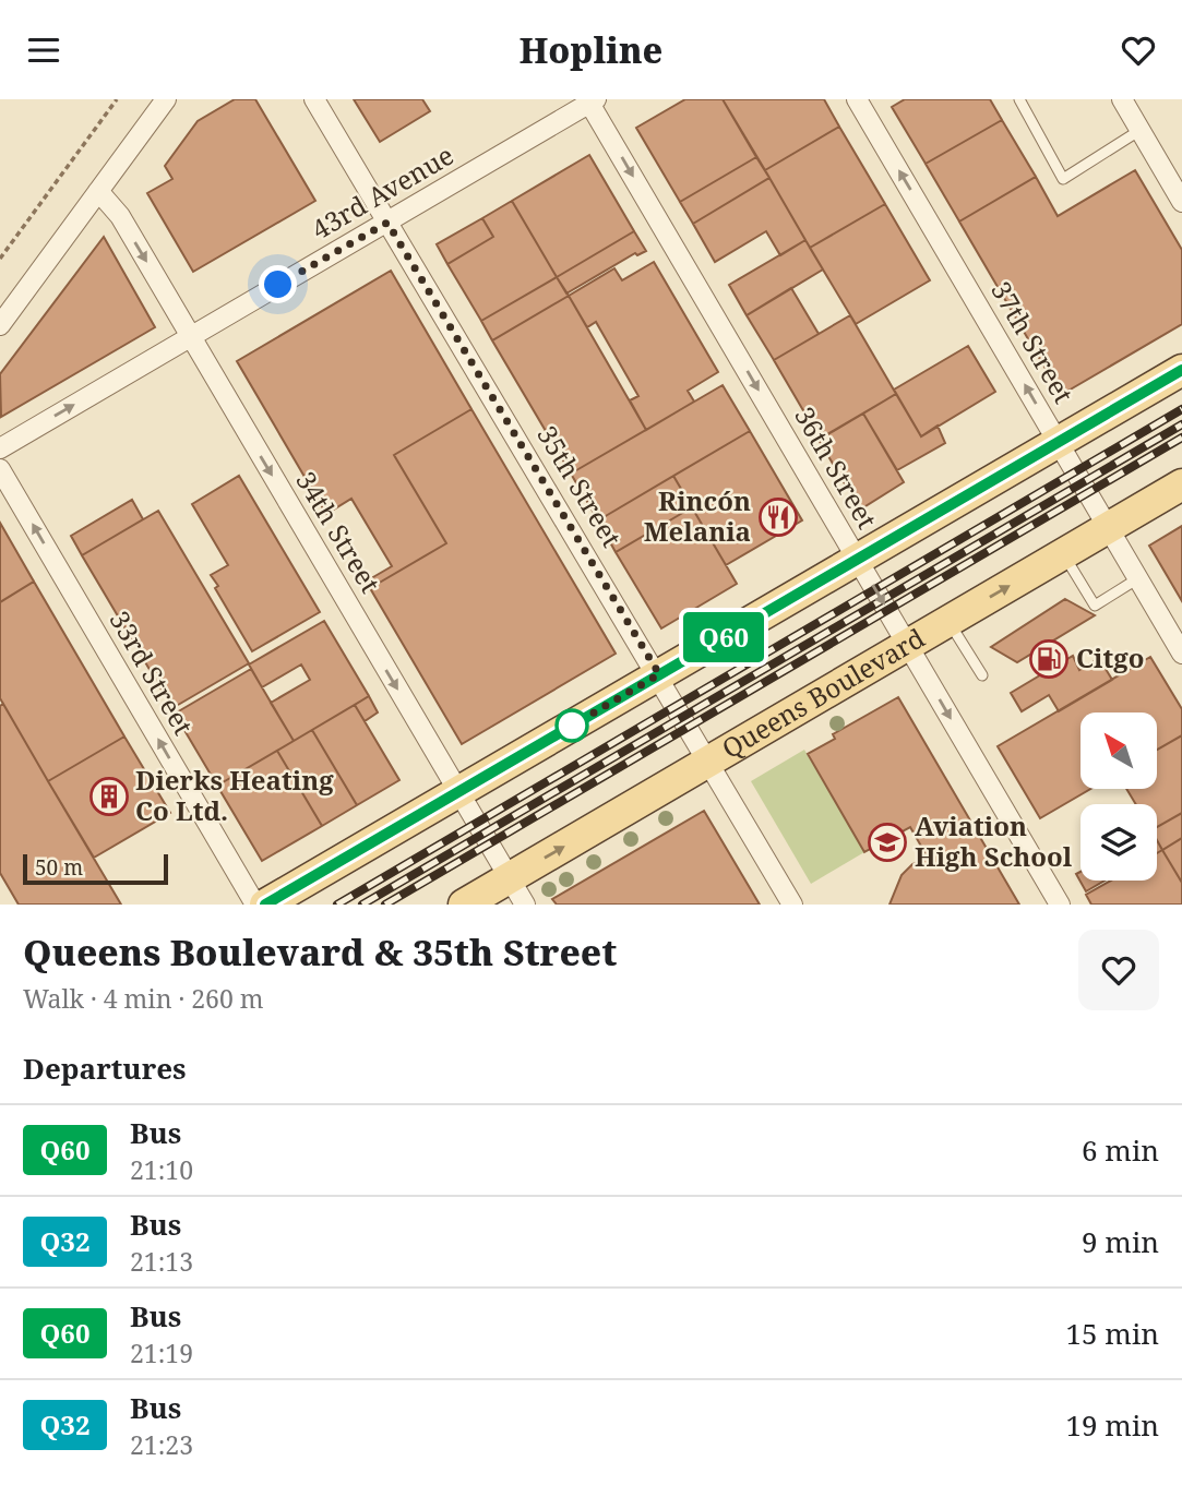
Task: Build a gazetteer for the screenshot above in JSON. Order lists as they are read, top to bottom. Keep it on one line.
{"streets":{"main road":["Queens Boulevard"],"street":["43rd Avenue","37th Street","36th Street","35th Street","34th Street","33rd Street"]},"crossings":[["43rd Avenue","36th Street"],["43rd Avenue","35th Street"],["43rd Avenue","34th Street"],["37th Street","Queens Boulevard"],["36th Street","Queens Boulevard"],["35th Street","Queens Boulevard"],["34th Street","Queens Boulevard"]],"one_way":["37th Street","36th Street","34th Street","33rd Street"],"places":{"restaurant":["Rincón Melania"],"fuel station":["Citgo"],"building":["Dierks Heating Co Ltd."],"school or university":["Aviation High School"]},"lines":["bus line Q60"],"scale_bar":"50 m","north":"top left","page":{"header":"Hopline","on_map":"Q60","scale":"50 m","heading":[["Queens Boulevard & 35th Street","Walk · 4 min · 260 m"],"Departures"],"list":[{"mark":"Q60","name":"Bus","note":"21:10","value":"6 min"},{"mark":"Q32","name":"Bus","note":"21:13","value":"9 min"},{"mark":"Q60","name":"Bus","note":"21:19","value":"15 min"},{"mark":"Q32","name":"Bus","note":"21:23","value":"19 min"}]}}
